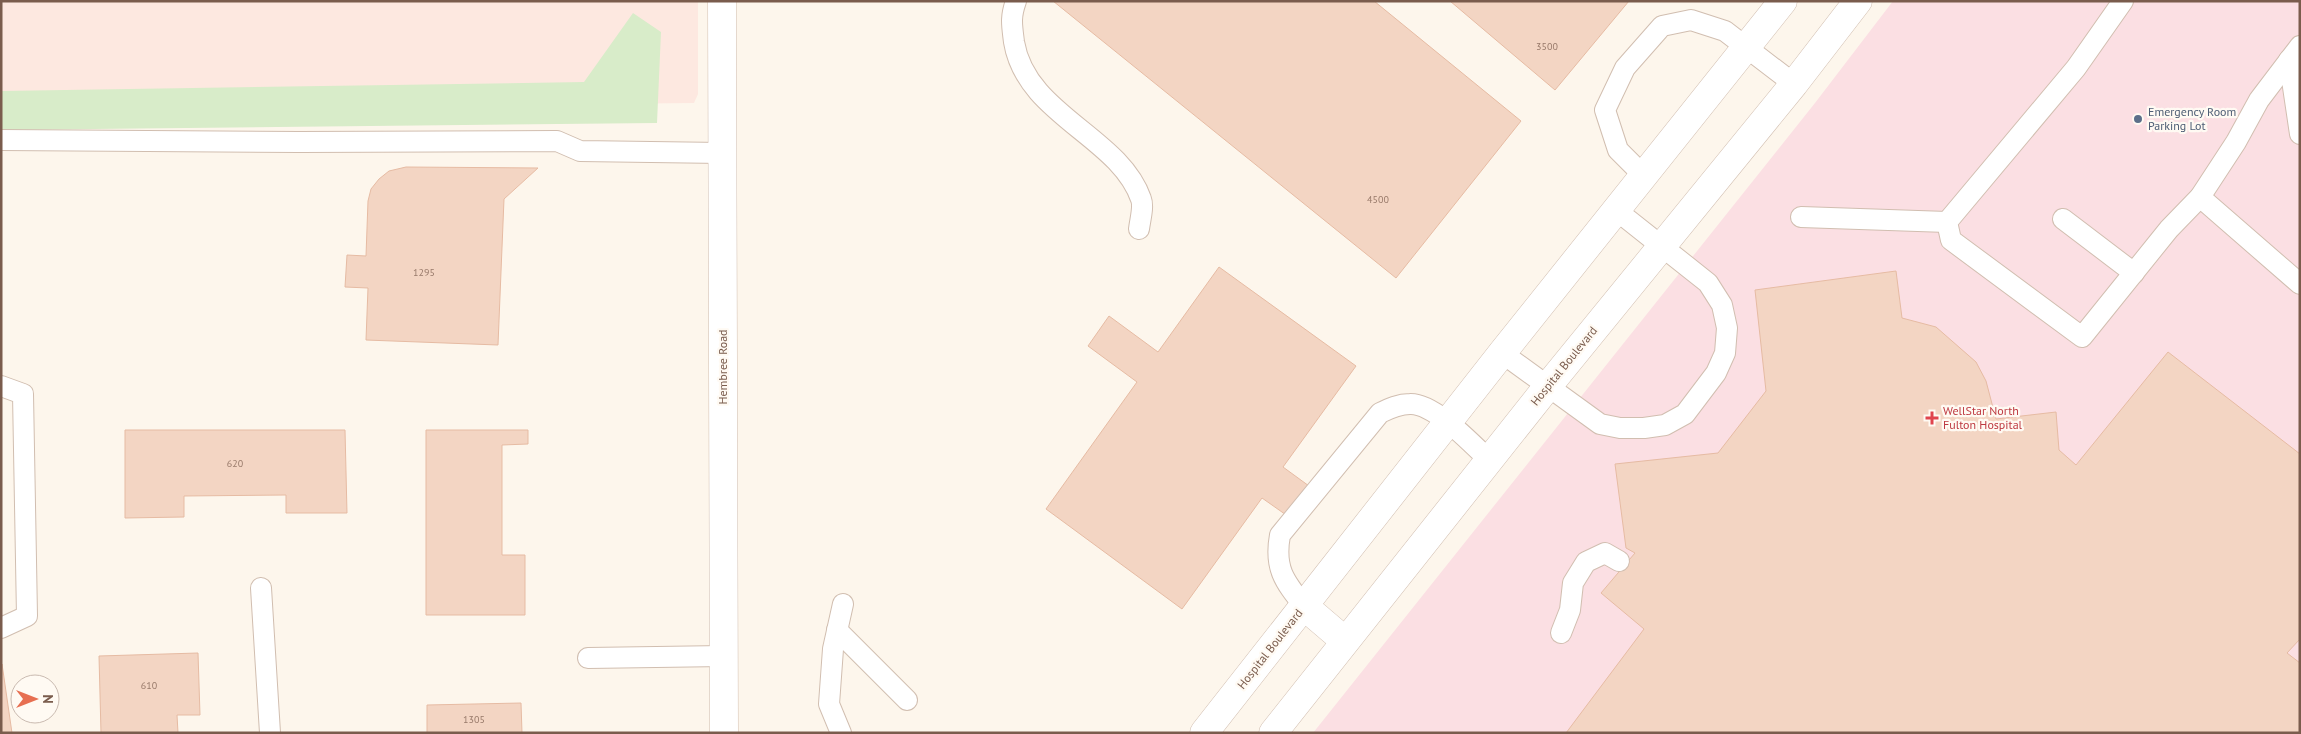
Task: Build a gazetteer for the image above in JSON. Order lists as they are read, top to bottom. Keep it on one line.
{"streets":{"street":["Hospital Boulevard","Hembree Road"]},"places":{"other":["Emergency Room Parking Lot"],"health":["WellStar North Fulton Hospital"]},"house_numbers":["3500","4500","1295","620","610","1305"],"north":"right"}
